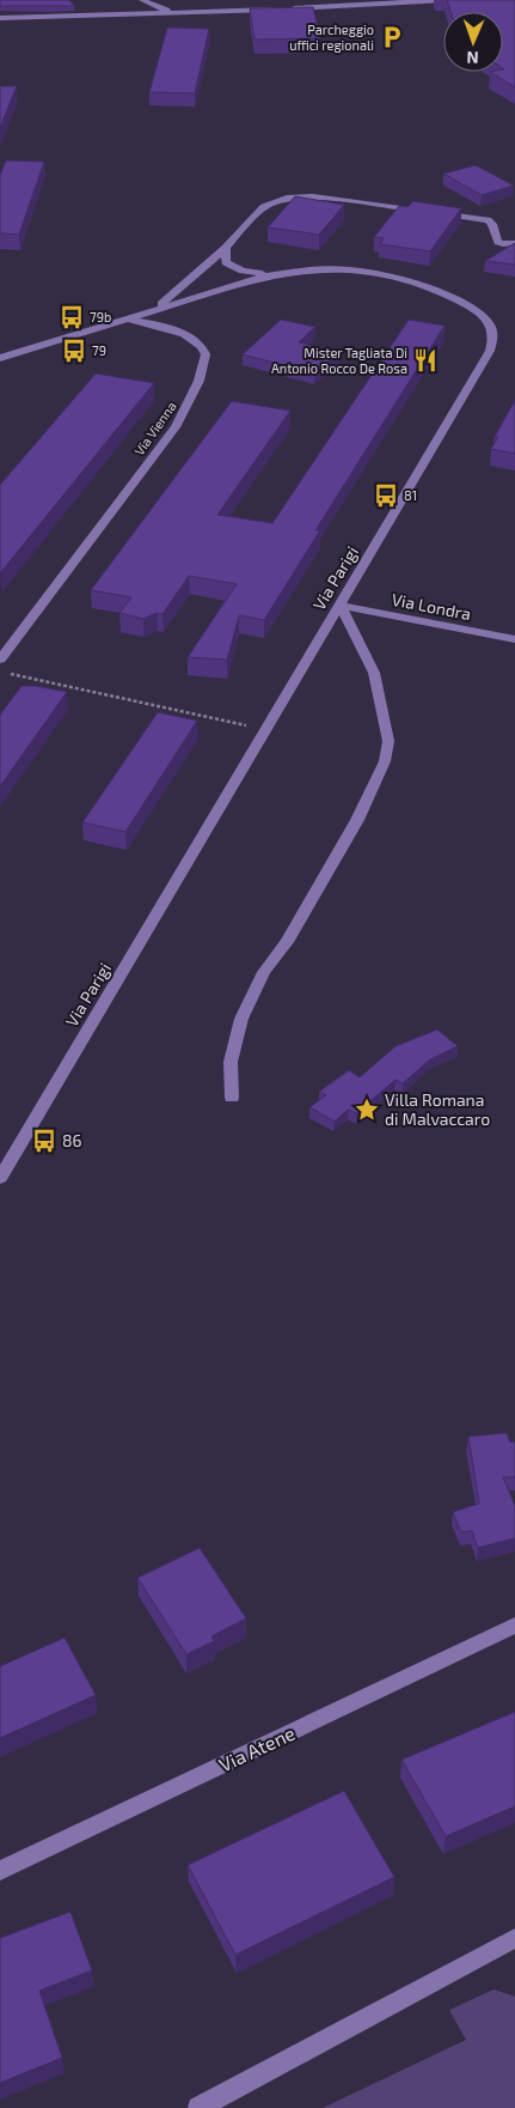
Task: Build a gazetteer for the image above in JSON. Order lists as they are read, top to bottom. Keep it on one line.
{"streets":{"street":["Via Vienna","Via Parigi","Via Londra","Via Atene"]},"crossings":[["Via Vienna","Via Parigi"],["Via Parigi","Via Londra"]],"places":{"parking":["Parcheggio uffici regionali"],"bus stop":["79b","79","81","86"],"restaurant":["Mister Tagliata Di Antonio Rocco De Rosa"],"place":["Villa Romana di Malvaccaro"]},"north":"bottom"}
